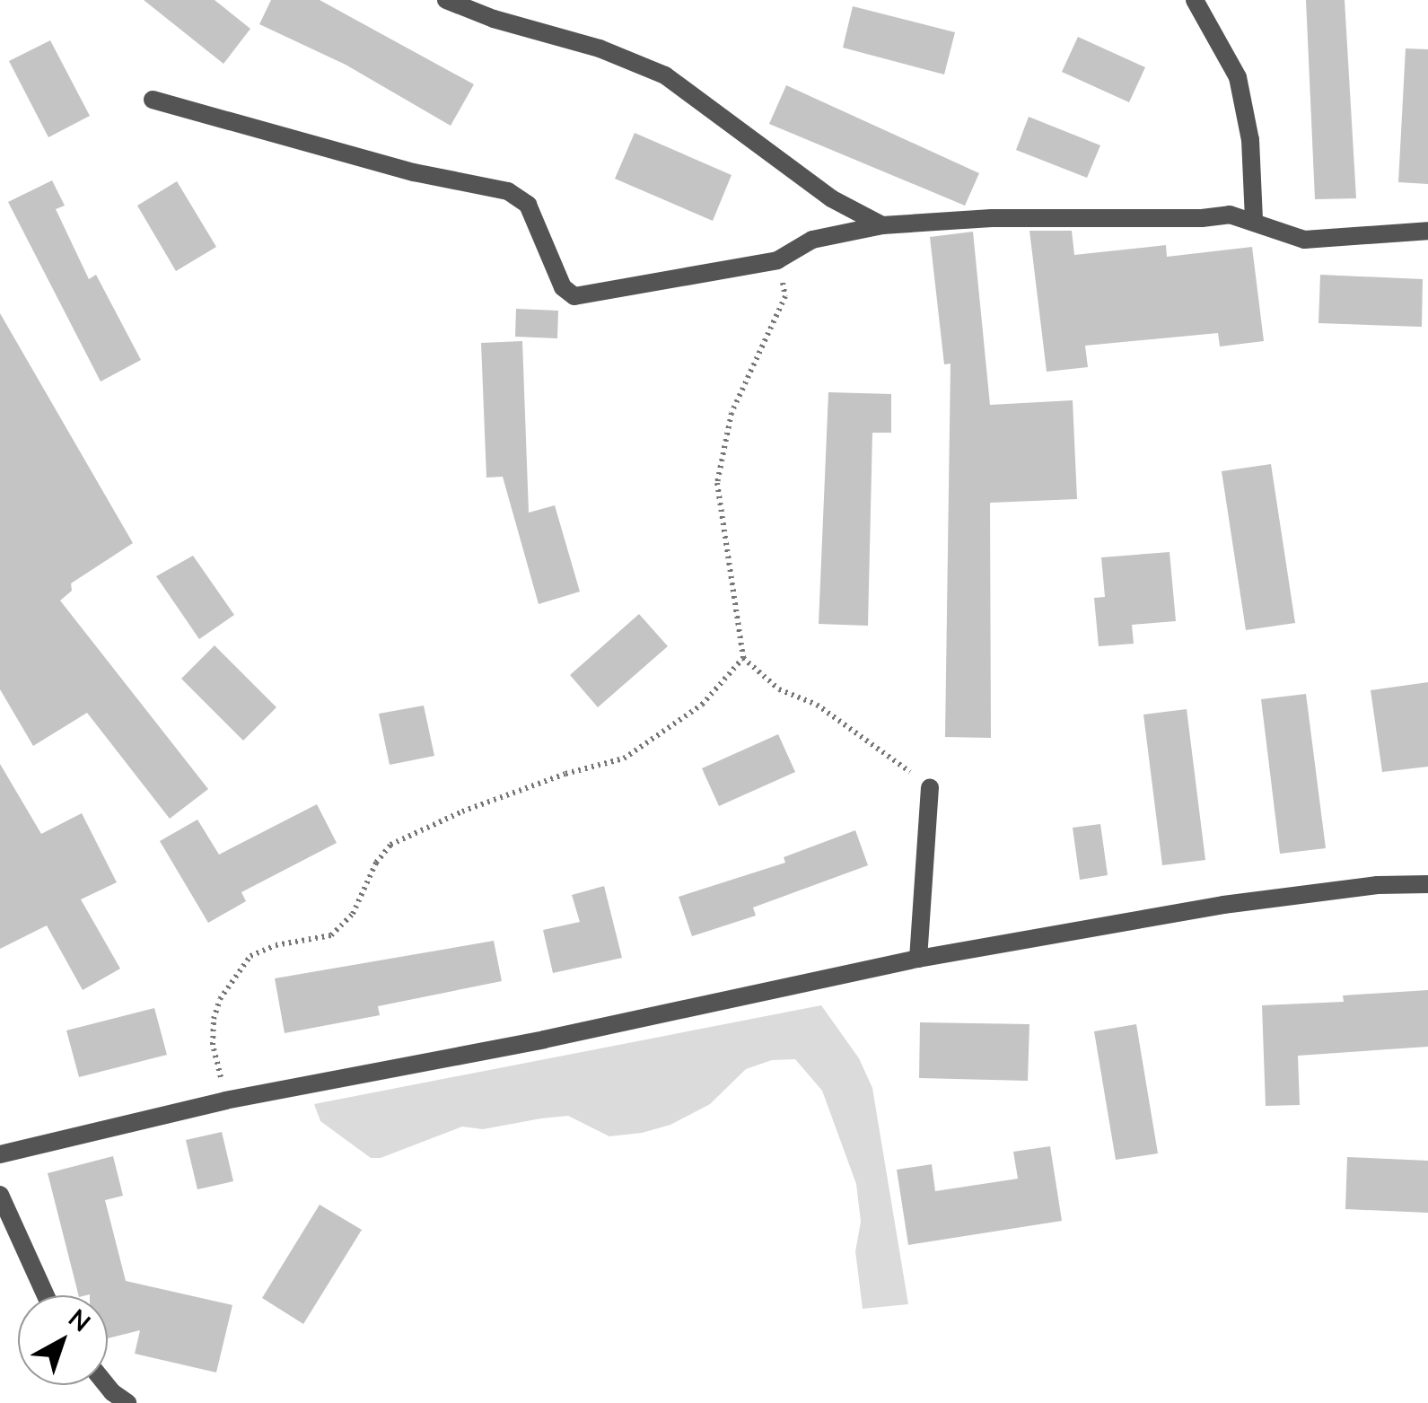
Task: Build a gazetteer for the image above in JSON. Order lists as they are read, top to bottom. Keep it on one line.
{"north":"top right"}
